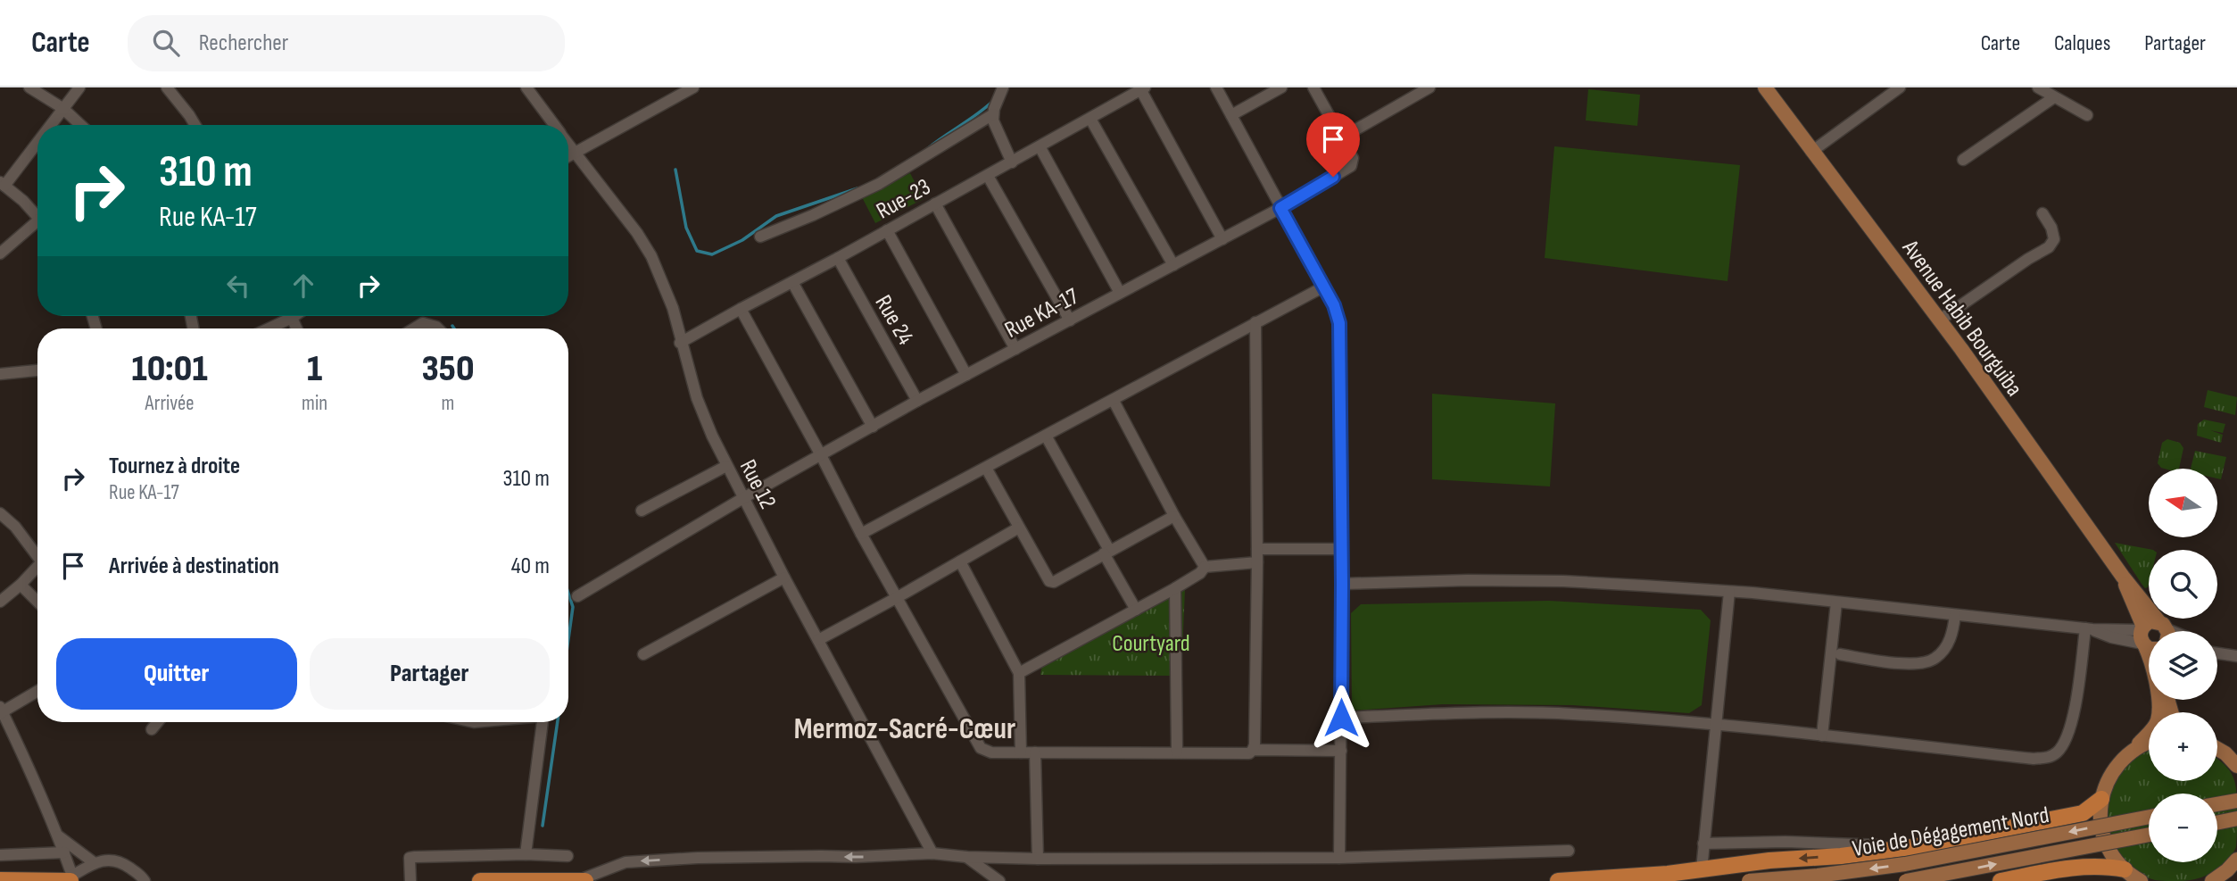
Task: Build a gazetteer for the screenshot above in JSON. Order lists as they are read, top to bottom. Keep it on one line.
{"streets":{"main road":["Avenue Habib Bourguiba","Voie de Dégagement Nord"],"street":["Rue-23","Rue KA-17","Rue 24","Rue 12"]},"crossings":[["Rue-23","Rue 24"],["Rue-23","Rue 12"],["Rue KA-17","Rue 24"],["Rue KA-17","Rue 12"]],"districts":["Mermoz-Sacré-Cœur"],"parks":["Courtyard"],"north":"left","page":{"header":"Carte","search":"Rechercher","nav":["Carte","Calques","Partager"],"turn":["310 m","Rue KA-17"],"eta":["10:01","Arrivée","1","min","350","m"],"list":[{"name":"Tournez à droite","note":"Rue KA-17","value":"310 m"},{"name":"Arrivée à destination","value":"40 m"}],"map_buttons":["+","−"],"buttons":["Quitter","Partager"]}}
